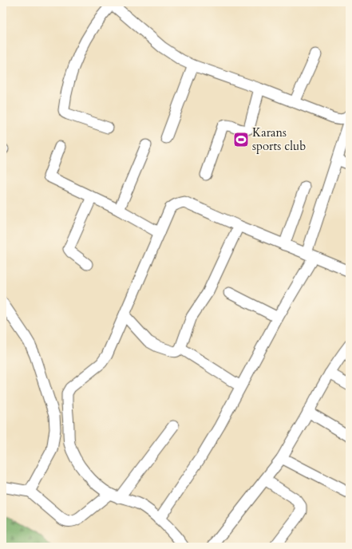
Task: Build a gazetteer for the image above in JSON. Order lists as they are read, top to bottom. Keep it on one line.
{"places":{"sports":["Karans sports club"]}}
